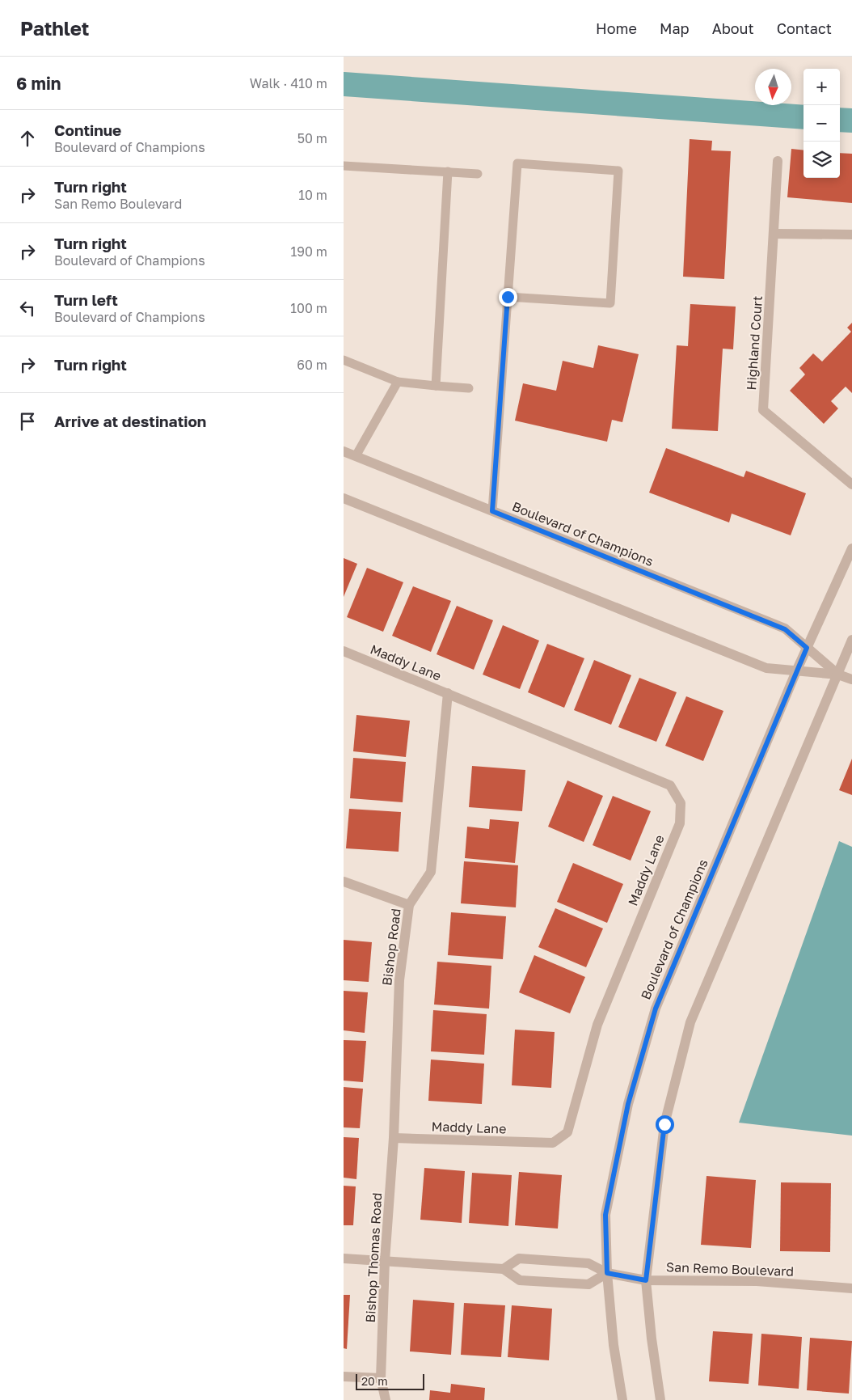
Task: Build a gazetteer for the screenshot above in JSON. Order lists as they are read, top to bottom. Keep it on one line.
{"streets":{"street":["Highland Court","Boulevard of Champions","Maddy Lane","Bishop Road","Bishop Thomas Road","San Remo Boulevard"]},"crossings":[["Boulevard of Champions","San Remo Boulevard"],["Maddy Lane","Bishop Road"],["Maddy Lane","Bishop Thomas Road"],["Bishop Road","Bishop Thomas Road"]],"scale_bar":"20 m","north":"bottom","page":{"header":"Pathlet","nav":["Home","Map","About","Contact"],"heading":["6 min","Walk · 410 m"],"map_buttons":["+","−"],"list":[["Continue","Boulevard of Champions","50 m"],["Turn right","San Remo Boulevard","10 m"],["Turn right","Boulevard of Champions","190 m"],["Turn left","Boulevard of Champions","100 m"],["Turn right","60 m"],"Arrive at destination"],"scale":"20 m"}}
